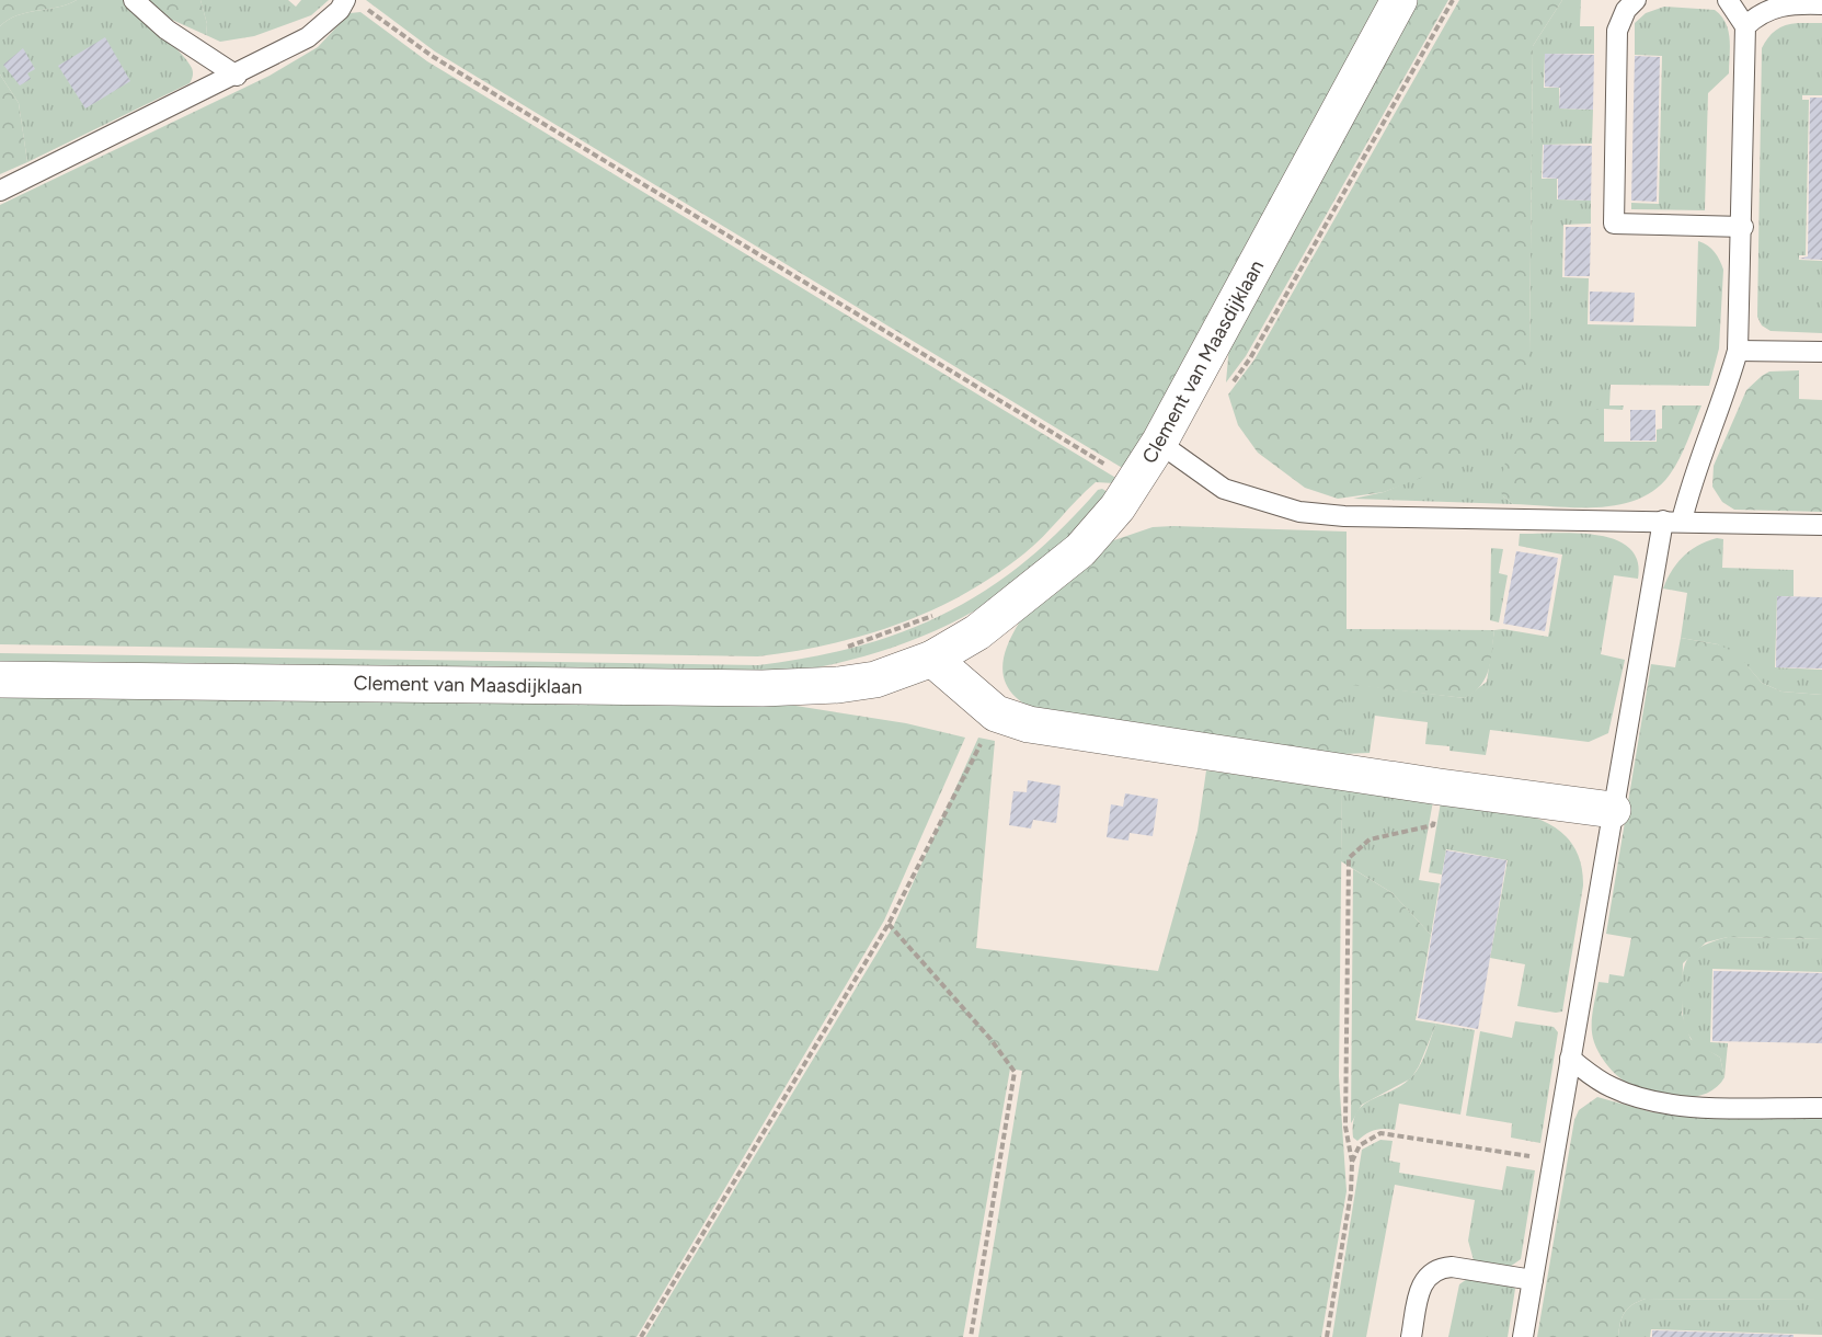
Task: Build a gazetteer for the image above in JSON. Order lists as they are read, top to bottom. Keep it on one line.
{"streets":{"street":["Clement van Maasdijklaan"]}}
